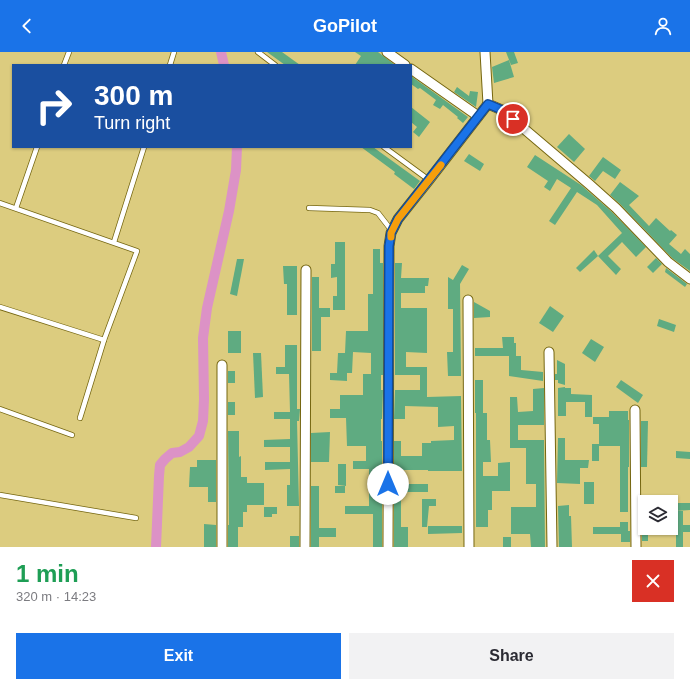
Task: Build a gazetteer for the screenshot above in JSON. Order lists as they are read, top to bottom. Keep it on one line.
{"page":{"header":"GoPilot","turn":["300 m","Turn right"],"heading":["1 min","320 m · 14:23"],"buttons":["Exit","Share"]}}
